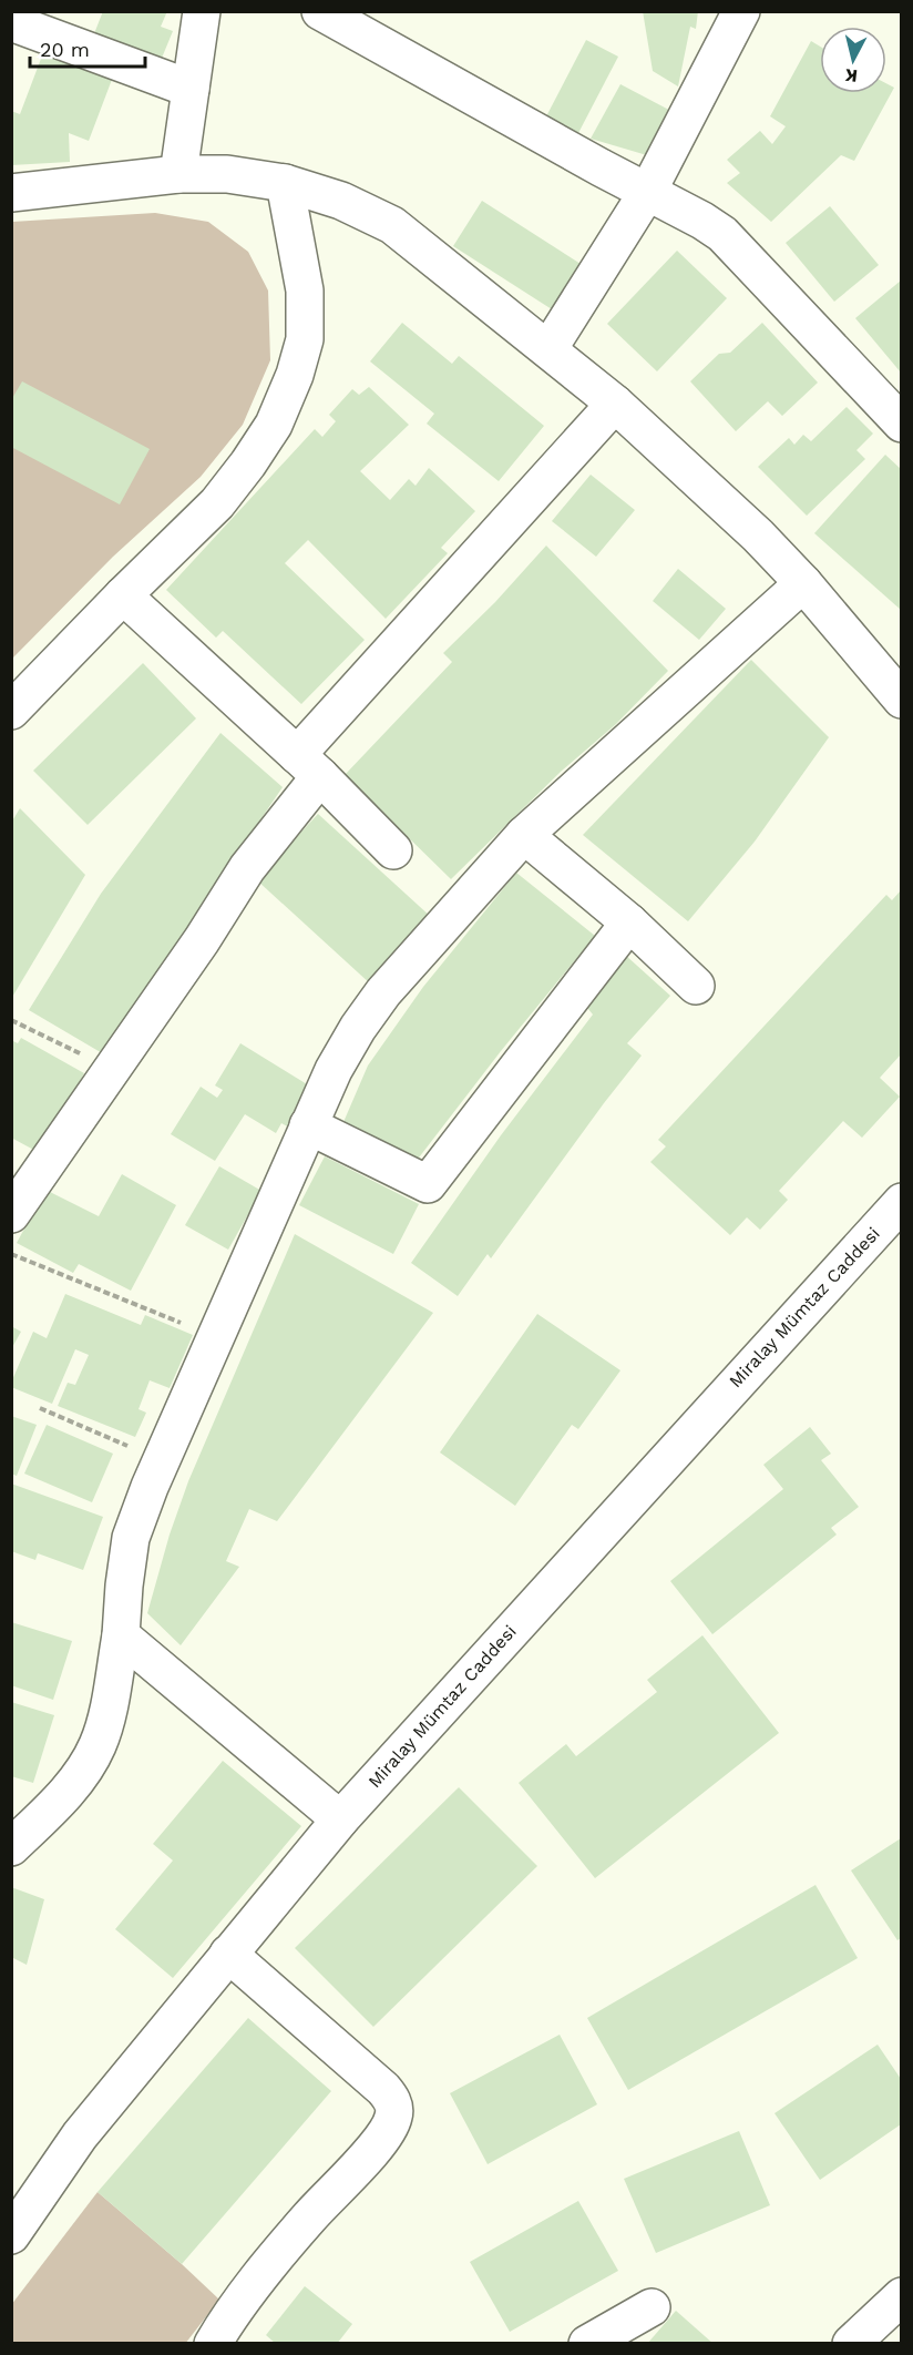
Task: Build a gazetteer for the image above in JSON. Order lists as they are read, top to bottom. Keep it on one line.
{"streets":{"street":["Miralay Mümtaz Caddesi"]},"scale_bar":"20 m","north":"bottom"}
